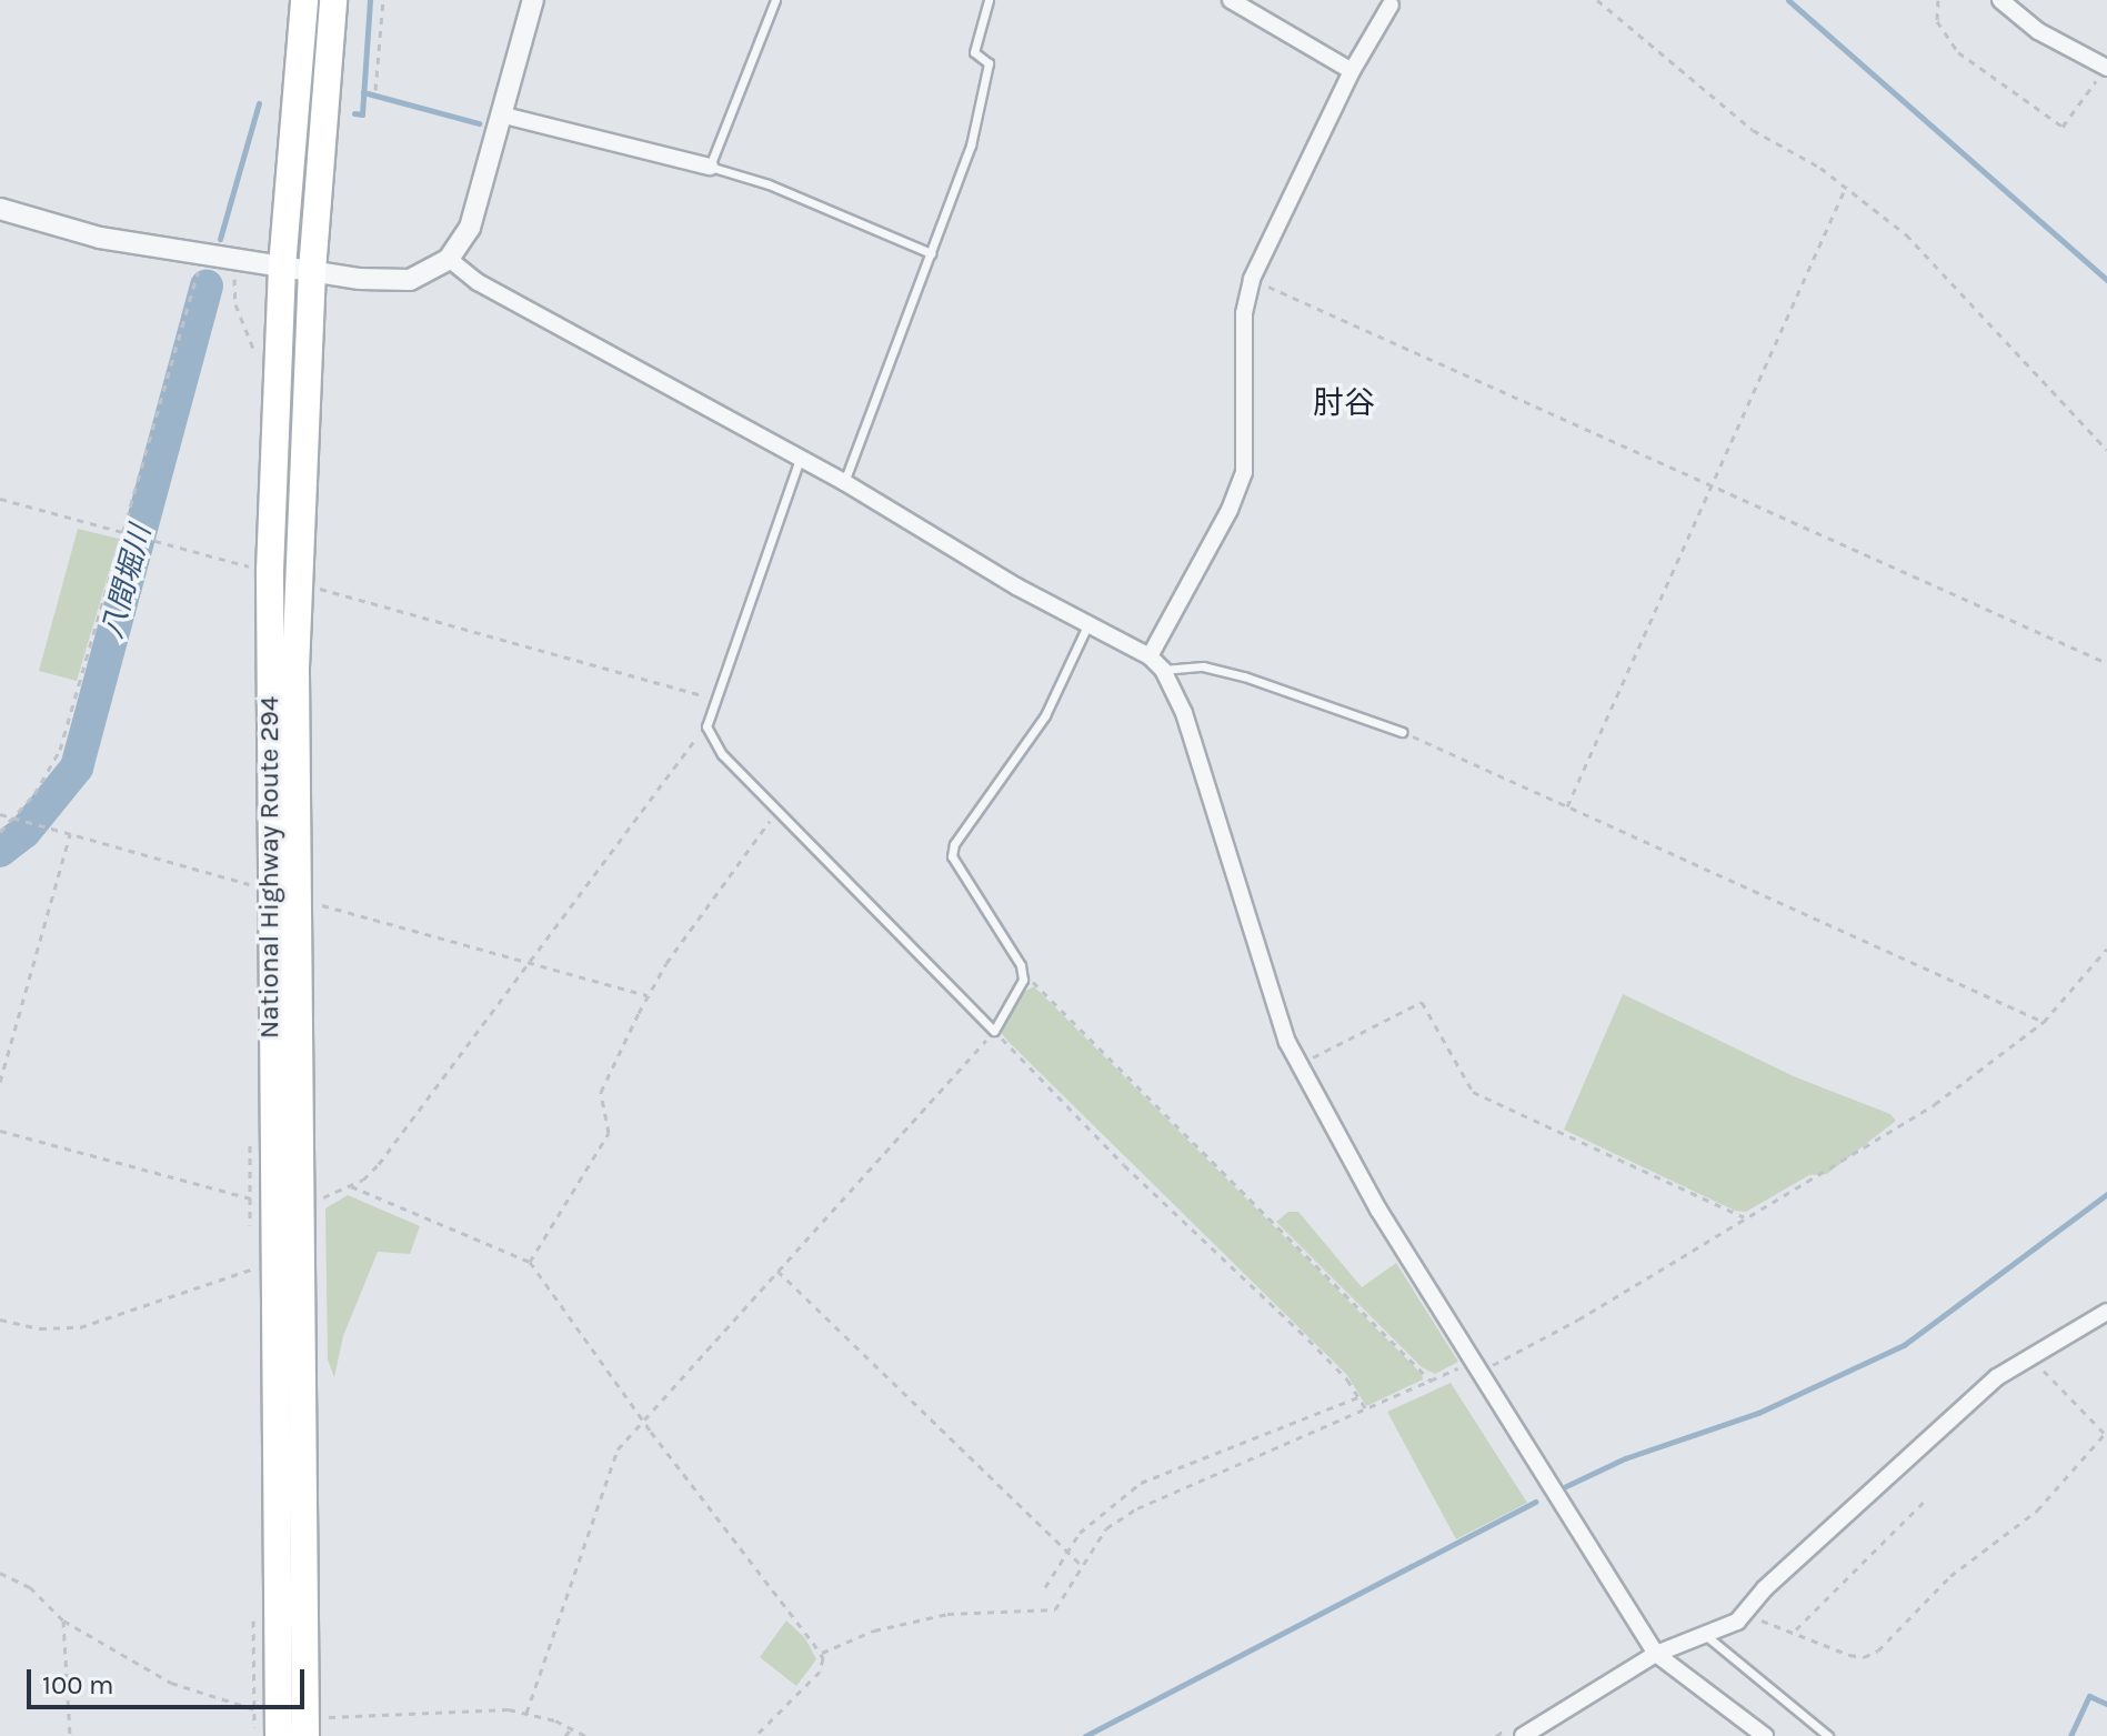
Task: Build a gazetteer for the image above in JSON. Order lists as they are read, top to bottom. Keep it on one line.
{"streets":{"highway":["National Highway Route 294"]},"districts":["肘谷"],"water":["八間堀川"],"scale_bar":"100 m"}
